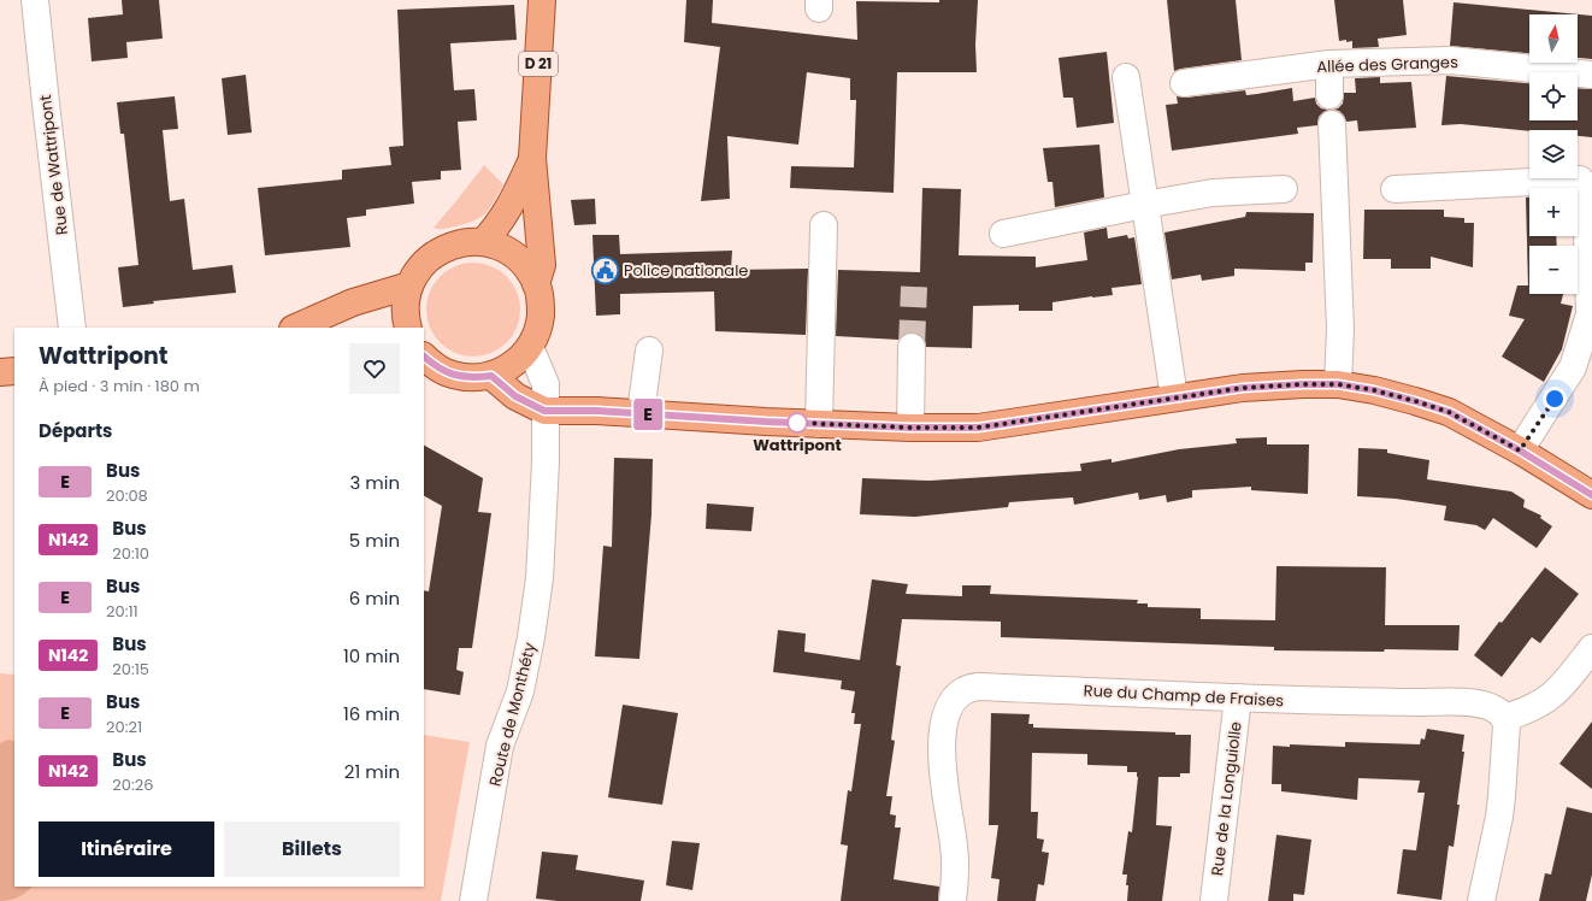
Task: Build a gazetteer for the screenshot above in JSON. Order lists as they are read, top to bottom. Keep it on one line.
{"streets":{"main road":["D 21"],"street":["Allée des Granges","Rue de Wattripont","Rue du Champ de Fraises","Route de Monthéty","Rue de la Longuiolle"]},"crossings":[["Rue du Champ de Fraises","Rue de la Longuiolle"]],"places":{"public building":["Police nationale"],"other":["Wattripont"]},"lines":["bus line E"],"north":"top","page":{"on_map":"E","map_buttons":["+","−"],"heading":[["Wattripont","À pied · 3 min · 180 m"],"Départs"],"list":[{"mark":"E","name":"Bus","note":"20:08","value":"3 min"},{"mark":"N142","name":"Bus","note":"20:10","value":"5 min"},{"mark":"E","name":"Bus","note":"20:11","value":"6 min"},{"mark":"N142","name":"Bus","note":"20:15","value":"10 min"},{"mark":"E","name":"Bus","note":"20:21","value":"16 min"},{"mark":"N142","name":"Bus","note":"20:26","value":"21 min"}],"buttons":["Itinéraire","Billets"]}}
